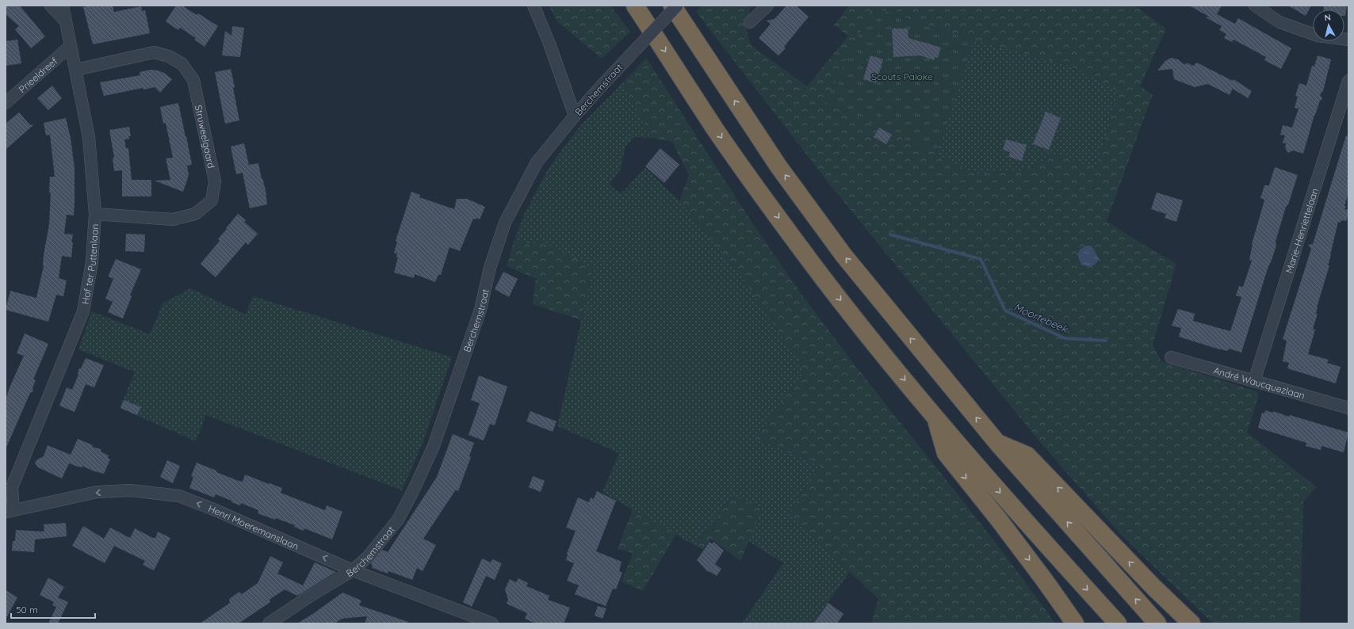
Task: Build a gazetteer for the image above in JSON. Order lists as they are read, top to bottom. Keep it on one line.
{"streets":{"street":["Prieeldreef","Berchemstraat","Struweelgaard","Marie-Henriettelaan","Hof ter Puttenlaan","André Waucquezlaan","Henri Moeremanslaan"]},"crossings":[["Prieeldreef","Hof ter Puttenlaan"],["Berchemstraat","Henri Moeremanslaan"],["Struweelgaard","Hof ter Puttenlaan"],["Marie-Henriettelaan","André Waucquezlaan"],["Hof ter Puttenlaan","Henri Moeremanslaan"]],"one_way":["Henri Moeremanslaan"],"water":["Moortebeek"],"parks":["Scouts Paloke"],"scale_bar":"50 m","north":"top"}
